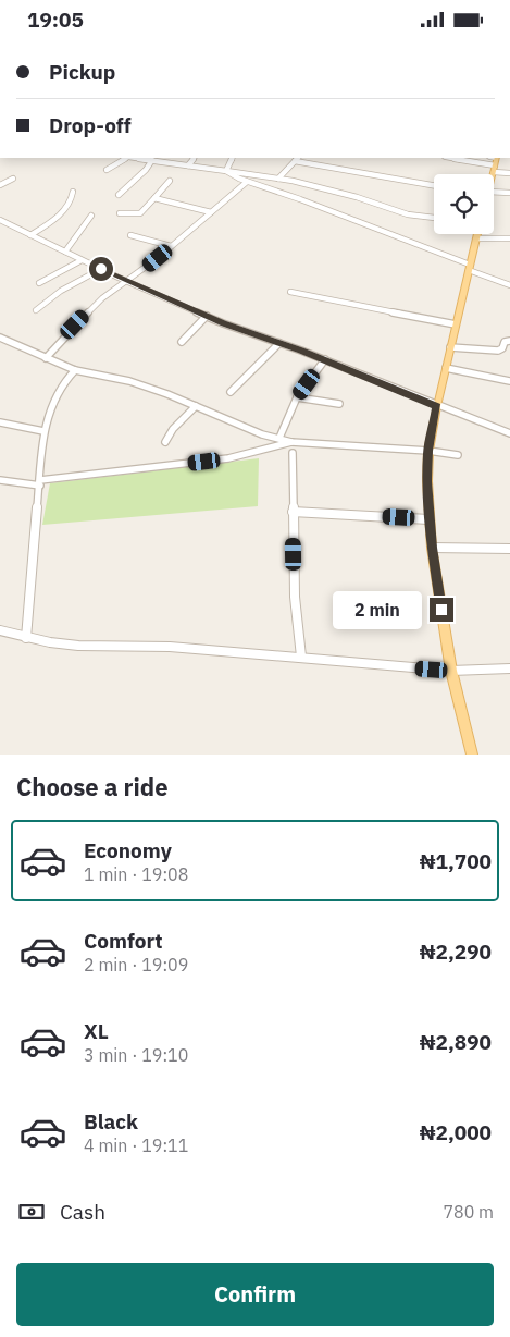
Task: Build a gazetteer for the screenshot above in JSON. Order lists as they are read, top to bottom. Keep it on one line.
{"page":{"status":"19:05","banner":["Pickup","Drop-off"],"bubble":"2 min","heading":"Choose a ride","list":[{"name":"Economy","note":"1 min · 19:08","value":"₦1,700"},{"name":"Comfort","note":"2 min · 19:09","value":"₦2,290"},{"name":"XL","note":"3 min · 19:10","value":"₦2,890"},{"name":"Black","note":"4 min · 19:11","value":"₦2,000"}],"pay":["Cash","780 m"],"buttons":"Confirm"}}
